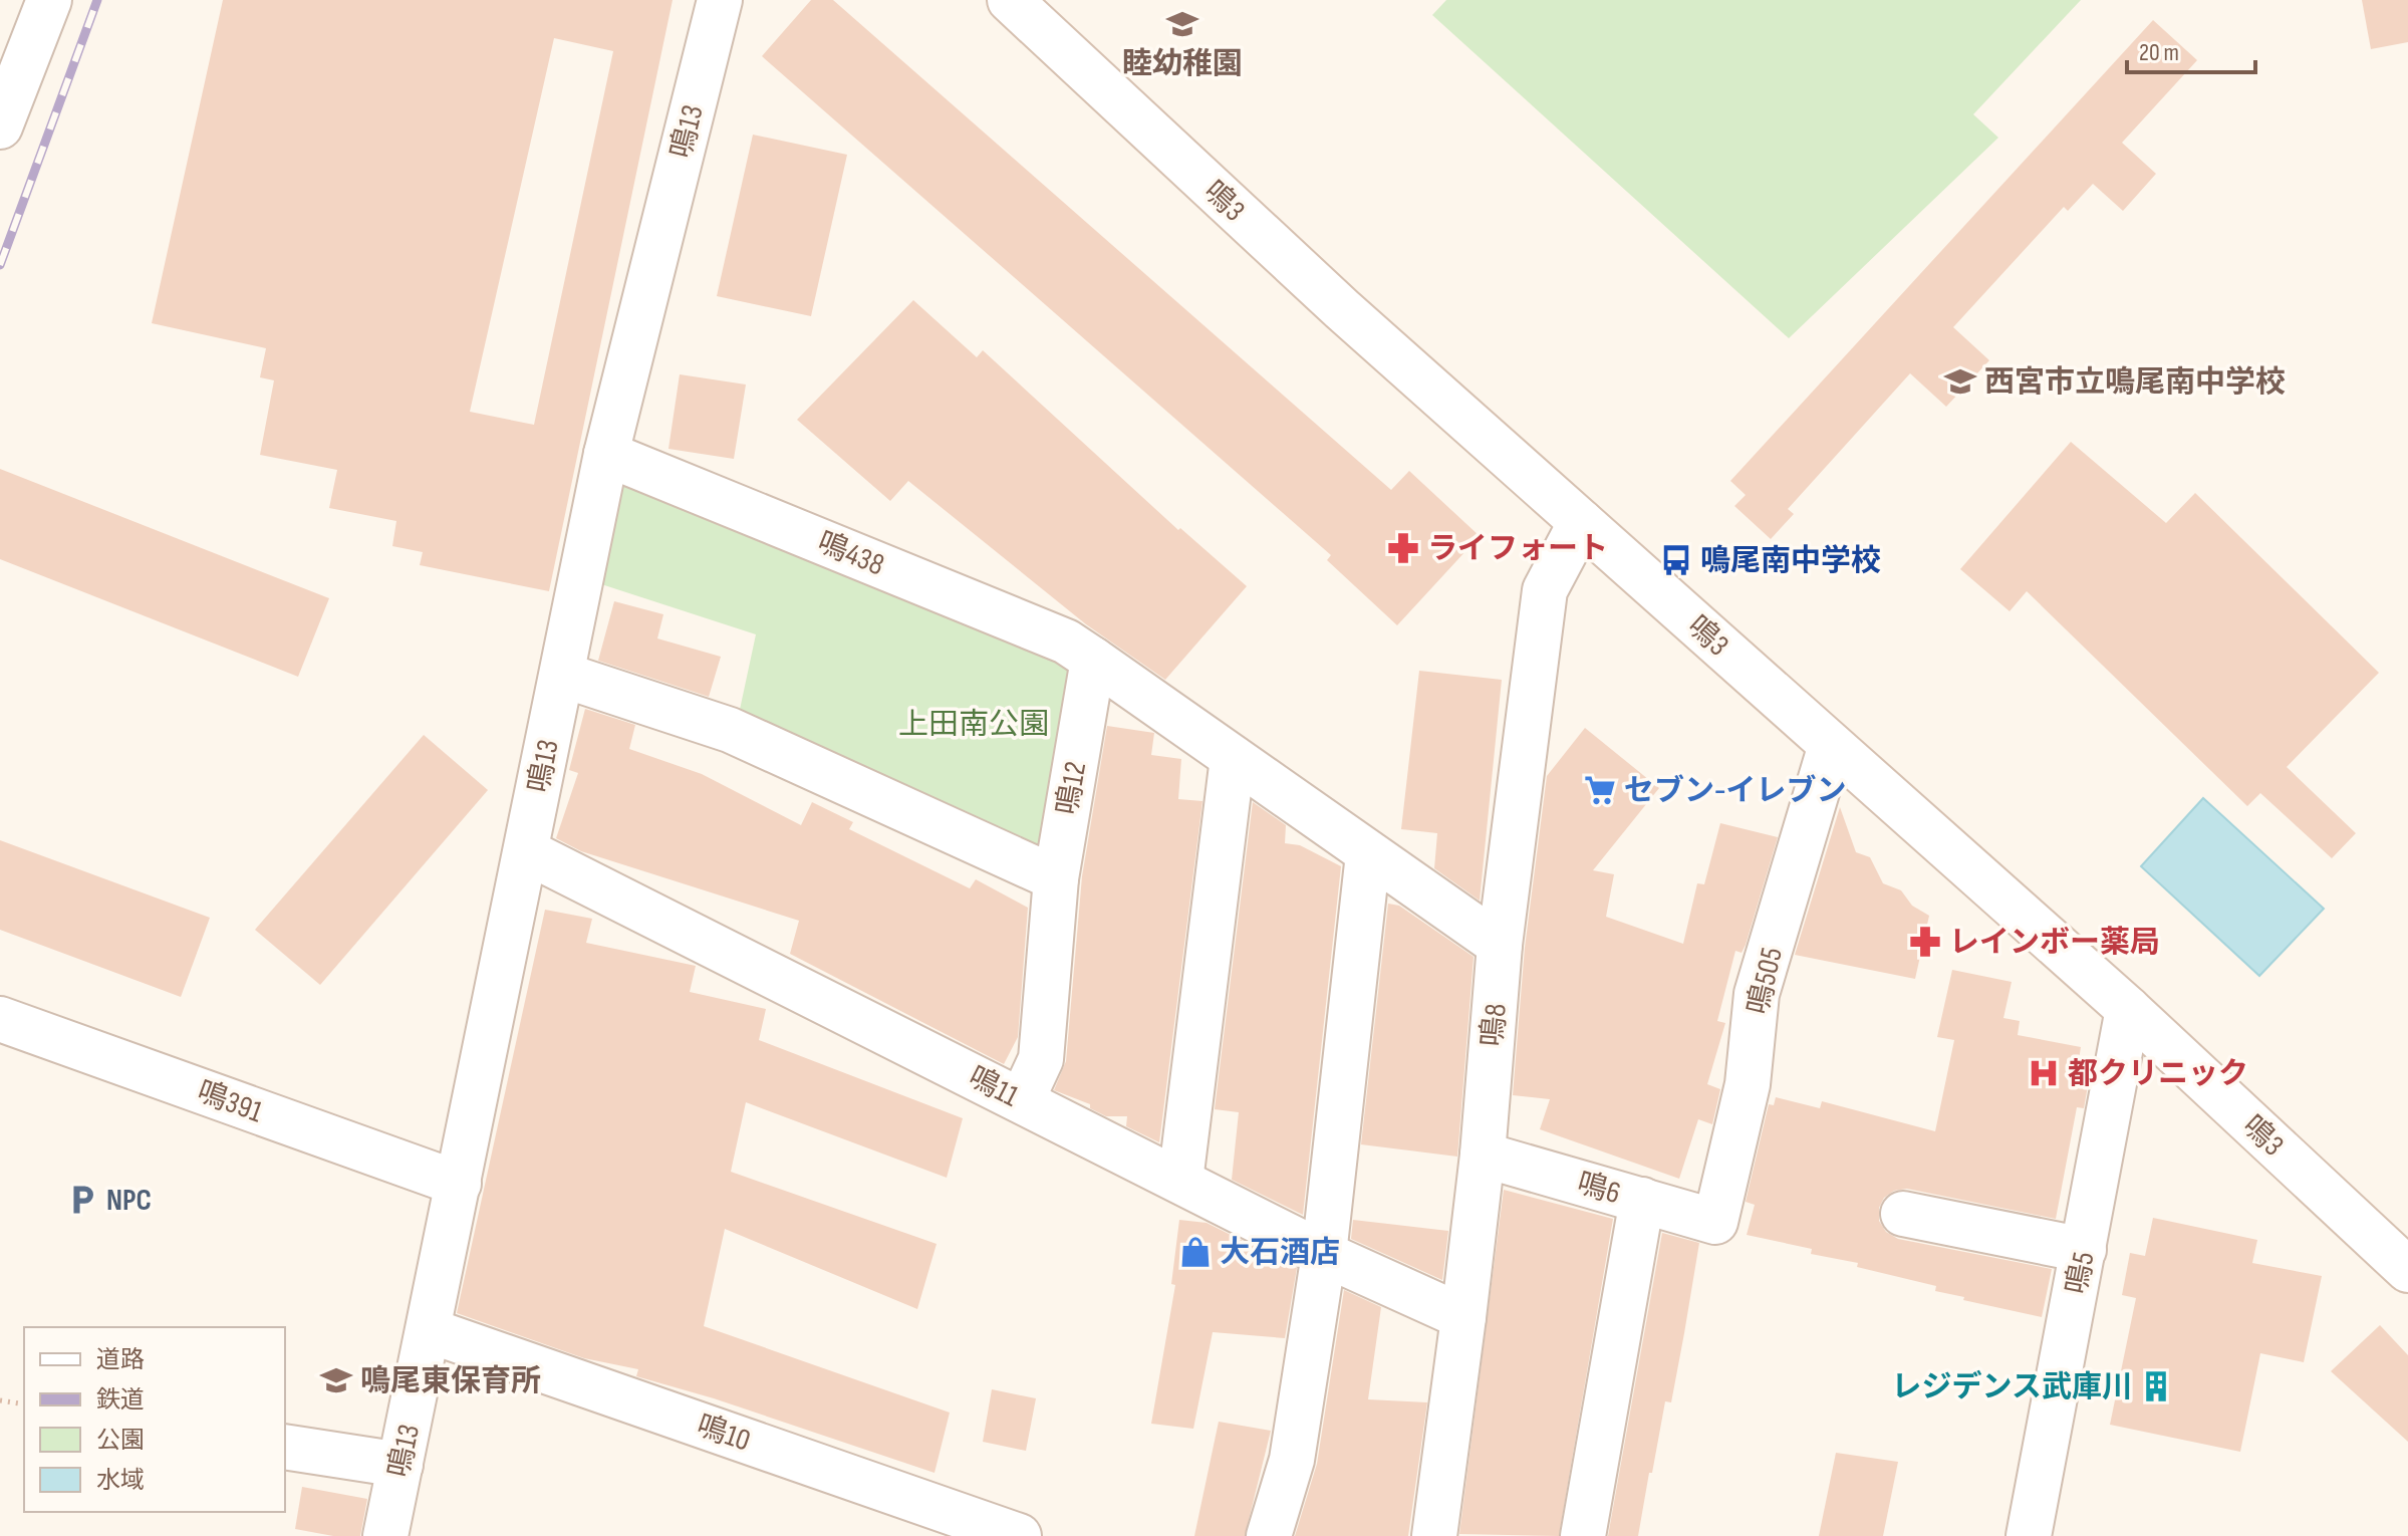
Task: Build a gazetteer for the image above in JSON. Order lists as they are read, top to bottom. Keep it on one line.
{"streets":{"street":["鳴13","鳴3","鳴438","鳴12","鳴505","鳴8","鳴11","鳴391","鳴6","鳴5","鳴10"]},"crossings":[["鳴13","鳴438"],["鳴13","鳴11"],["鳴13","鳴391"],["鳴13","鳴10"],["鳴3","鳴505"],["鳴3","鳴8"],["鳴3","鳴5"],["鳴438","鳴12"],["鳴12","鳴11"],["鳴505","鳴6"],["鳴8","鳴11"],["鳴8","鳴6"]],"parks":["上田南公園"],"places":{"school or university":["睦幼稚園","西宮市立鳴尾南中学校","鳴尾東保育所"],"pharmacy":["ライフォート","レインボー薬局"],"bus stop":["鳴尾南中学校"],"supermarket":["セブン-イレブン"],"hospital":["都クリニック"],"parking":["NPC"],"shop":["大石酒店"],"building":["レジデンス武庫川"]},"legend":["道路","鉄道","公園","水域"],"scale_bar":"20 m"}
